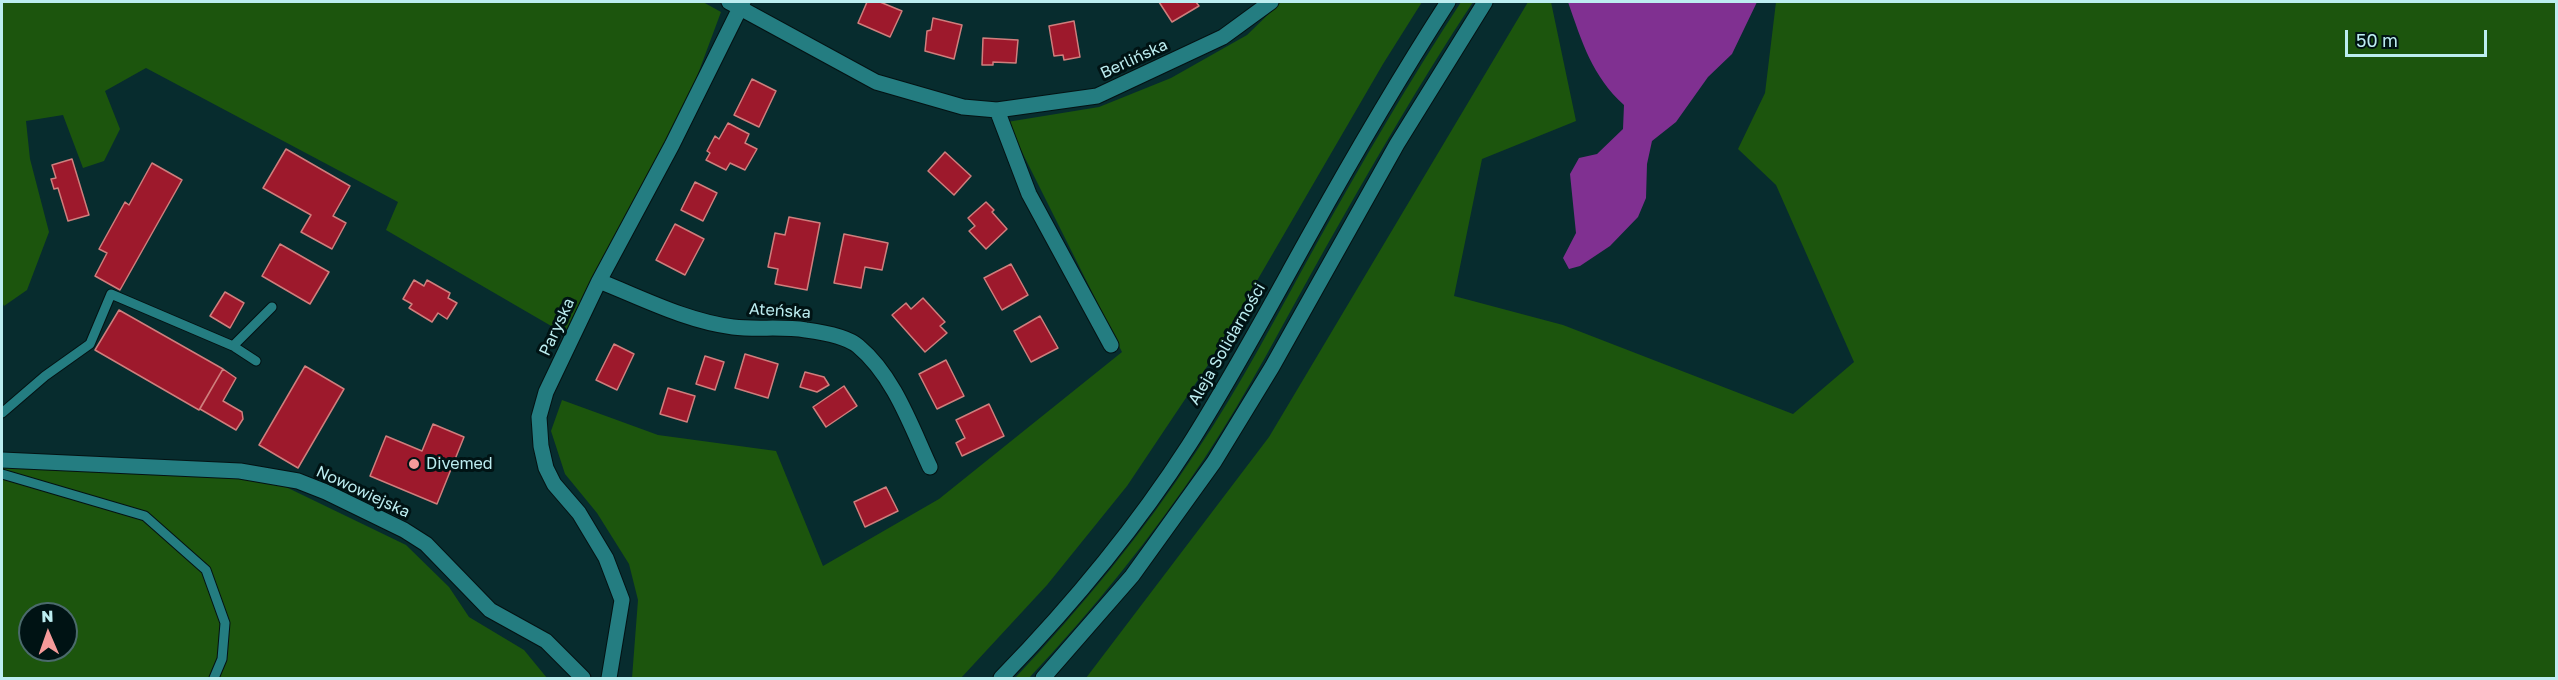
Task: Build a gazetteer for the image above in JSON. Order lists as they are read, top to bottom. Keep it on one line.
{"streets":{"street":["Berlińska","Ateńska","Paryska","Aleja Solidarności","Nowowiejska"]},"crossings":[["Berlińska","Paryska"],["Ateńska","Paryska"]],"places":["Divemed"],"scale_bar":"50 m","north":"top"}
